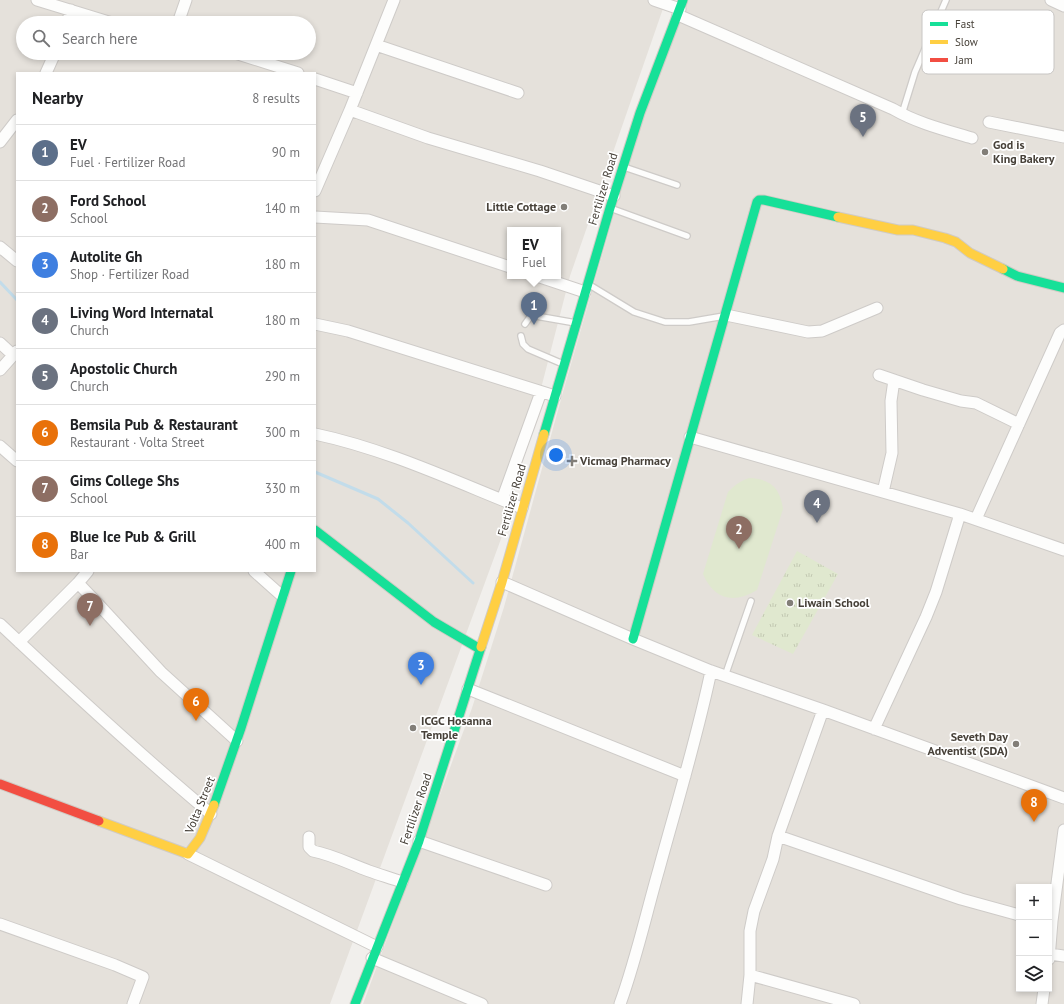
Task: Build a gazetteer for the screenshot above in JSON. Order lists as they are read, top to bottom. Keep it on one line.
{"streets":{"street":["Fertilizer Road","Volta Street"]},"places":{"other":["God is King Bakery","Little Cottage","Liwain School","ICGC Hosanna Temple","Seveth Day Adventist (SDA)"],"health":["Vicmag Pharmacy"]},"legend":["Fast","Slow","Jam"],"page":{"search":"Search here","heading":["Nearby","8 results"],"pins":["5","1","4","2","7","3","6","8"],"list":[{"mark":"1","name":"EV","note":"Fuel · Fertilizer Road","value":"90 m"},{"mark":"2","name":"Ford School","note":"School","value":"140 m"},{"mark":"3","name":"Autolite Gh","note":"Shop · Fertilizer Road","value":"180 m"},{"mark":"4","name":"Living Word Internatal","note":"Church","value":"180 m"},{"mark":"5","name":"Apostolic Church","note":"Church","value":"290 m"},{"mark":"6","name":"Bemsila Pub & Restaurant","note":"Restaurant · Volta Street","value":"300 m"},{"mark":"7","name":"Gims College Shs","note":"School","value":"330 m"},{"mark":"8","name":"Blue Ice Pub & Grill","note":"Bar","value":"400 m"}],"popup":["EV","Fuel"],"map_buttons":["+","−"]}}
